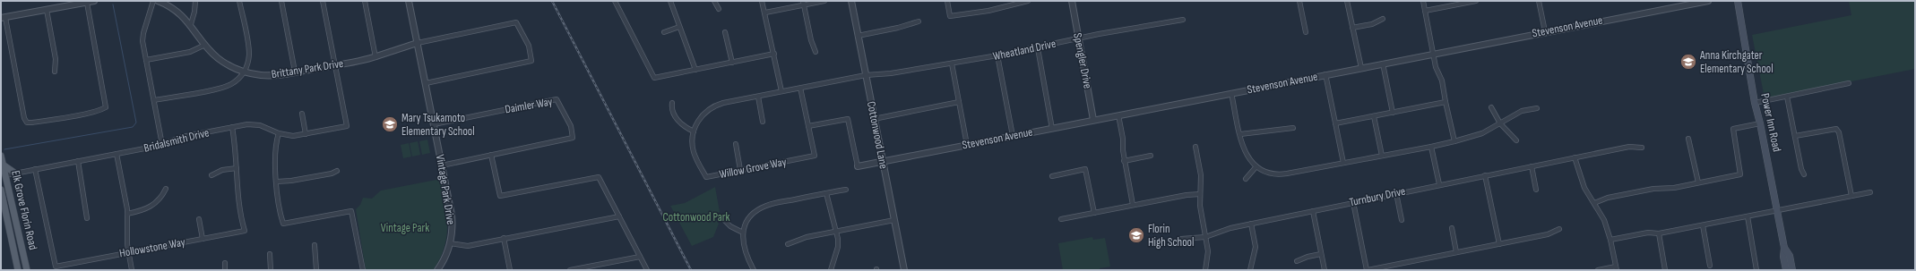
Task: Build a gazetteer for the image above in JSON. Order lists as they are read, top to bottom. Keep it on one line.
{"streets":{"main road":["Power Inn Road","Elk Grove Florin Road"],"street":["Stevenson Avenue","Wheatland Drive","Spengler Drive","Brittany Park Drive","Daimler Way","Cottonwood Lane","Bridalsmith Drive","Willow Grove Way","Vintage Park Drive","Turnbury Drive","Hollowstone Way"]},"crossings":[["Stevenson Avenue","Spengler Drive"],["Stevenson Avenue","Cottonwood Lane"],["Wheatland Drive","Spengler Drive"],["Wheatland Drive","Cottonwood Lane"],["Wheatland Drive","Willow Grove Way"],["Brittany Park Drive","Bridalsmith Drive"],["Brittany Park Drive","Vintage Park Drive"],["Daimler Way","Vintage Park Drive"],["Cottonwood Lane","Willow Grove Way"],["Bridalsmith Drive","Elk Grove Florin Road"],["Bridalsmith Drive","Hollowstone Way"]],"parks":["Cottonwood Park","Vintage Park"],"places":{"school or university":["Anna Kirchgater Elementary School","Mary Tsukamoto Elementary School","Florin High School"]}}
